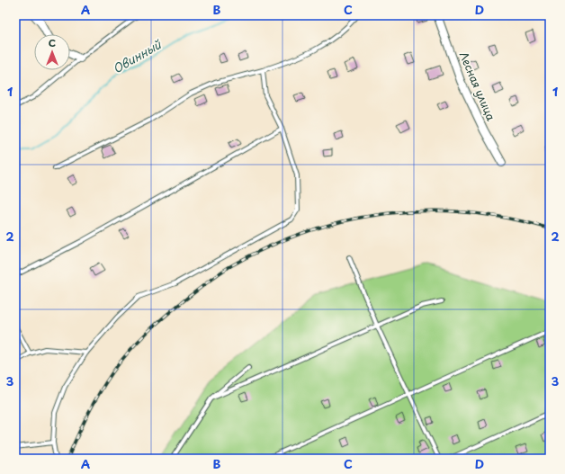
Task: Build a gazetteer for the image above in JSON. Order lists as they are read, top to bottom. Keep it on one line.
{"streets":{"street":["Лесная улица"]},"water":["Овинный"],"north":"top","grid":{"columns":["A","B","C","D"],"rows":["1","2","3"]}}
